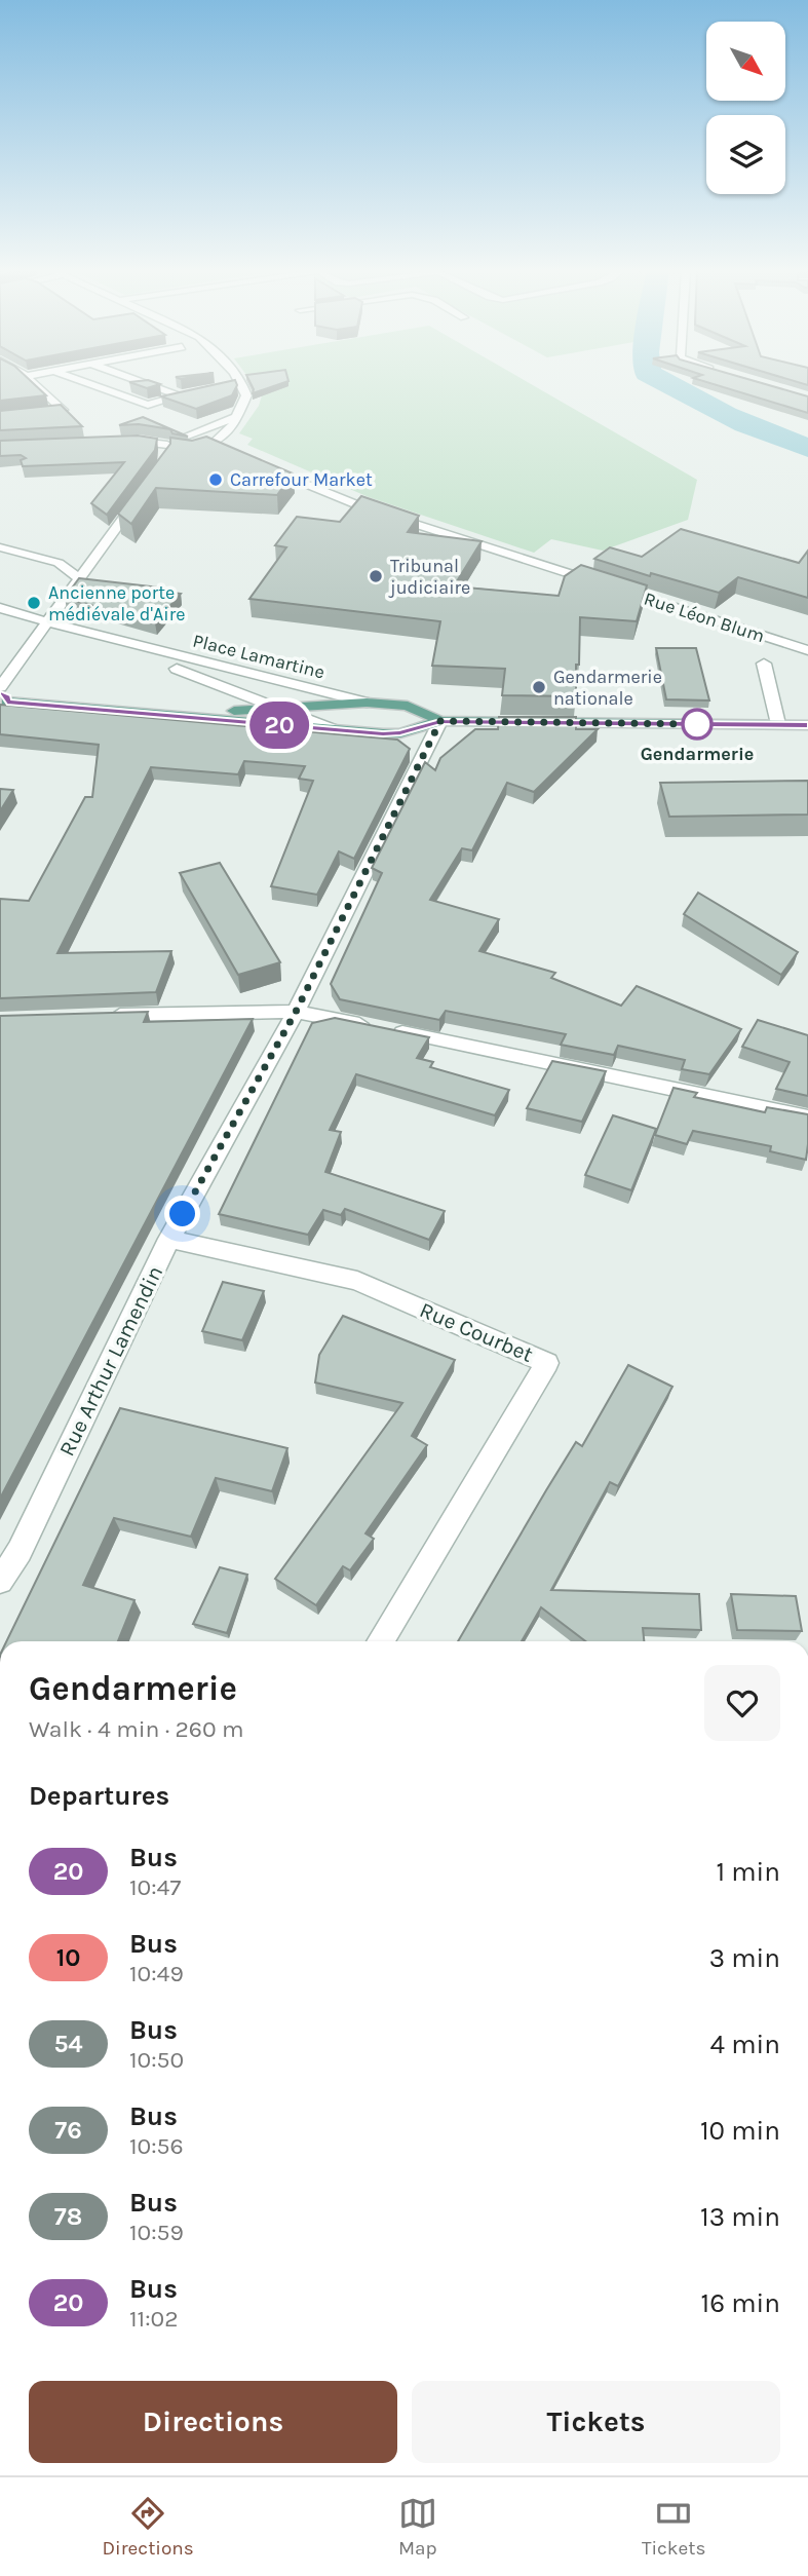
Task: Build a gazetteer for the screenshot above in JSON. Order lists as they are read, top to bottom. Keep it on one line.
{"streets":{"main road":["Place Lamartine"],"street":["Rue Léon Blum","Rue Courbet","Rue Arthur Lamendin"]},"crossings":[["Place Lamartine","Rue Arthur Lamendin"],["Rue Courbet","Rue Arthur Lamendin"]],"places":["Carrefour Market","Tribunal judiciaire","Ancienne porte médiévale d'Aire","Gendarmerie nationale","Gendarmerie"],"lines":["bus line 20"],"north":"bottom right","page":{"on_map":"20","heading":[["Gendarmerie","Walk · 4 min · 260 m"],"Departures"],"list":[{"mark":"20","name":"Bus","note":"10:47","value":"1 min"},{"mark":"10","name":"Bus","note":"10:49","value":"3 min"},{"mark":"54","name":"Bus","note":"10:50","value":"4 min"},{"mark":"76","name":"Bus","note":"10:56","value":"10 min"},{"mark":"78","name":"Bus","note":"10:59","value":"13 min"},{"mark":"20","name":"Bus","note":"11:02","value":"16 min"}],"buttons":["Directions","Tickets"],"tabs":["Directions","Map","Tickets"]}}
